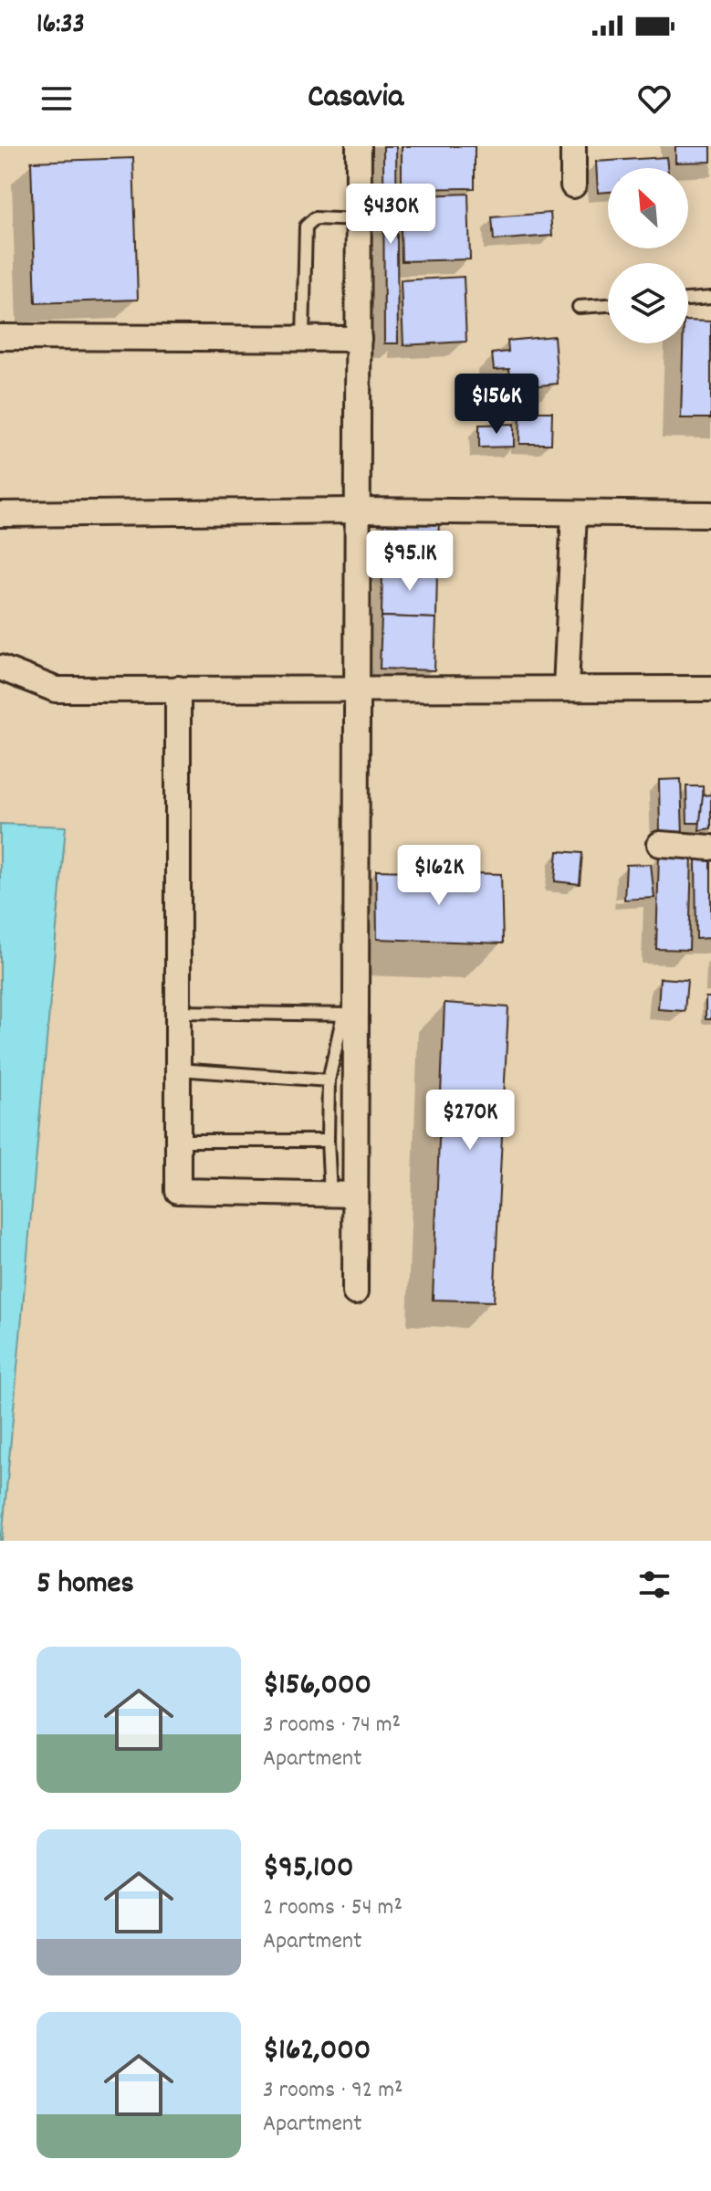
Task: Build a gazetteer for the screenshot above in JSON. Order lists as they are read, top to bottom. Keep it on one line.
{"north":"top left","page":{"status":"16:33","header":"Casavia","price":["$430K","$156K","$95.1K","$162K","$270K"],"heading":"5 homes","list":[{"name":"$156,000","note":"3 rooms · 74 m² · Apartment"},{"name":"$95,100","note":"2 rooms · 54 m² · Apartment"},{"name":"$162,000","note":"3 rooms · 92 m² · Apartment"}]}}
